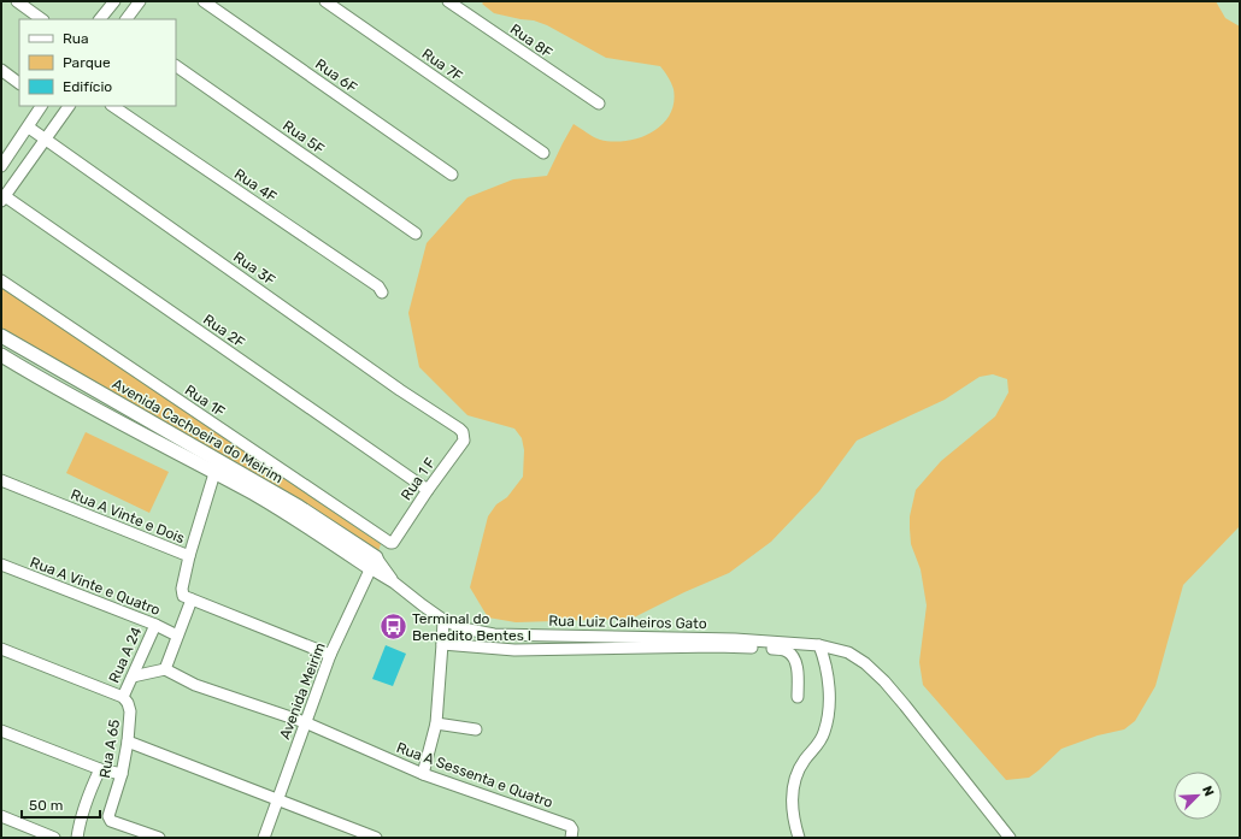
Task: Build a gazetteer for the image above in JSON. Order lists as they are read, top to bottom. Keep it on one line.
{"streets":{"street":["Rua 8F","Rua 7F","Rua 6F","Rua 5F","Rua 4F","Rua 3F","Rua 2F","Rua 1F","Avenida Cachoeira do Meirim","Rua 1 F","Rua A Vinte e Dois","Rua A Vinte e Quatro","Rua Luiz Calheiros Gato","Rua A 24","Avenida Meirim","Rua A 65","Rua A Sessenta e Quatro"]},"crossings":[["Rua 3F","Rua 1 F"],["Rua 2F","Rua 1 F"],["Rua 1F","Rua 1 F"],["Avenida Cachoeira do Meirim","Rua Luiz Calheiros Gato"],["Avenida Cachoeira do Meirim","Avenida Meirim"],["Rua A Vinte e Quatro","Rua A 24"],["Rua Luiz Calheiros Gato","Avenida Meirim"],["Rua A 24","Rua A 65"],["Avenida Meirim","Rua A Sessenta e Quatro"]],"places":{"bus stop":["Terminal do Benedito Bentes I"]},"legend":["Rua","Parque","Edifício"],"scale_bar":"50 m","north":"top right"}
